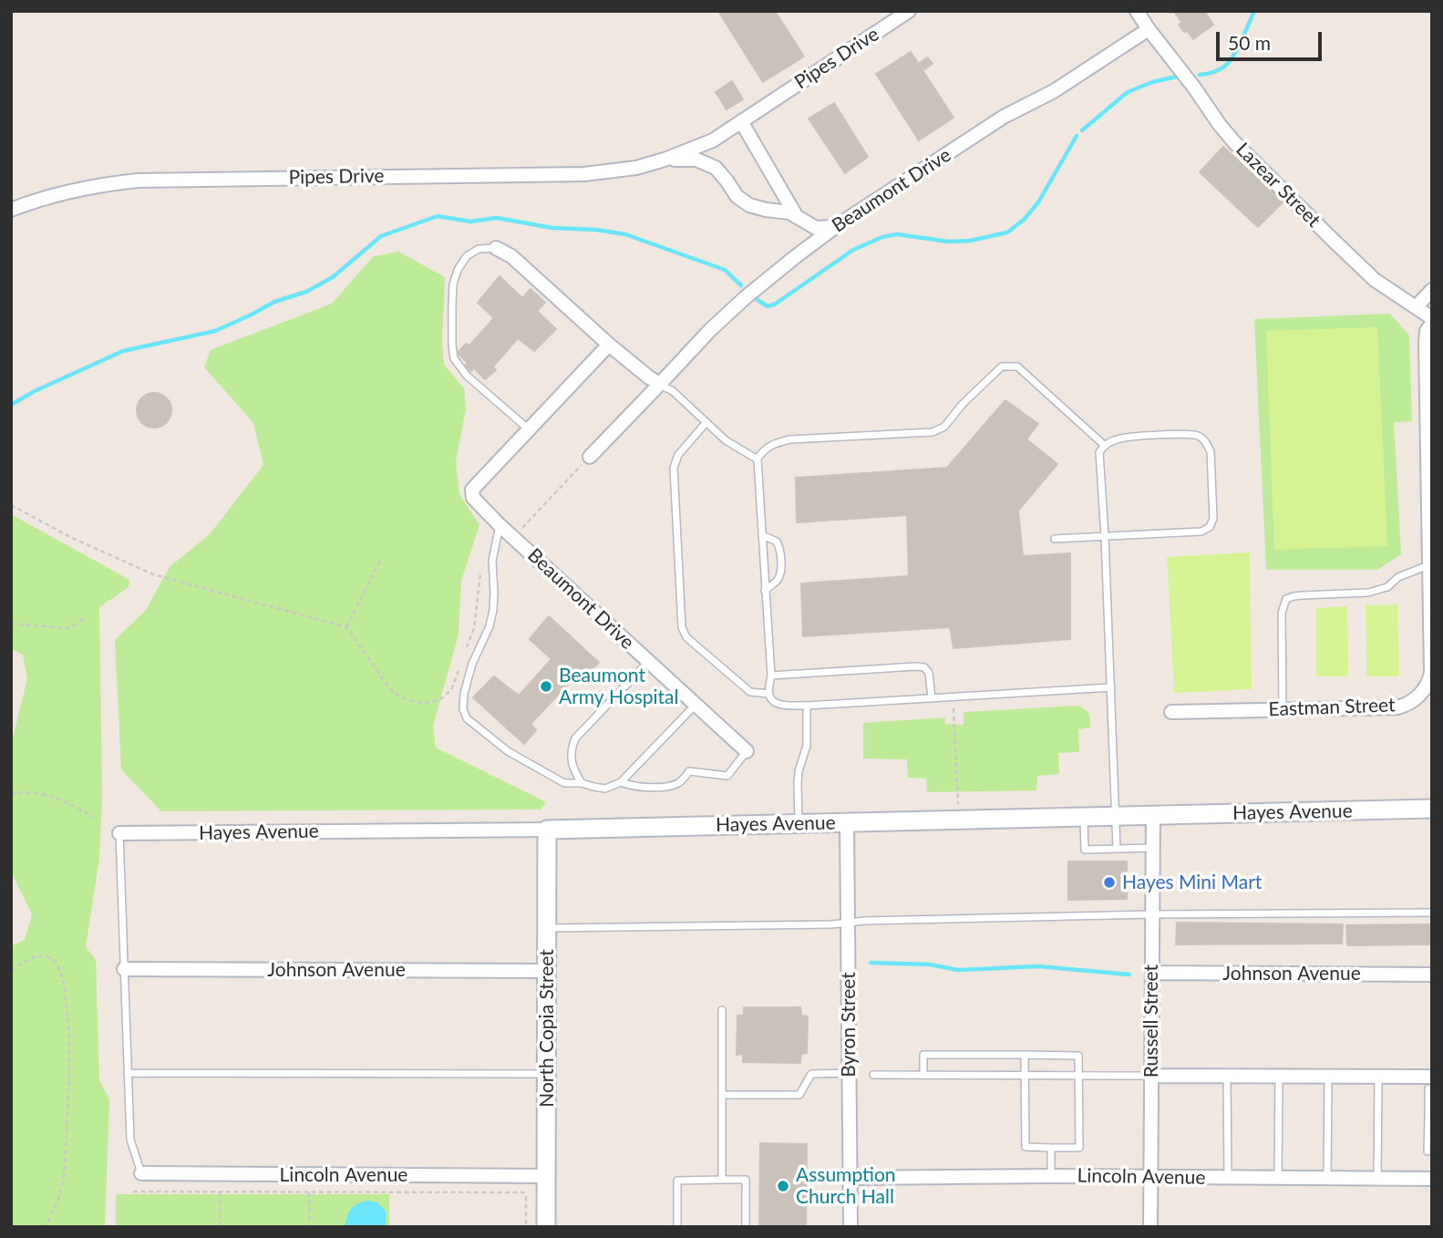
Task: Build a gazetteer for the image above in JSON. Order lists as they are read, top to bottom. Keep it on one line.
{"streets":{"street":["Pipes Drive","Lazear Street","Beaumont Drive","Eastman Street","Hayes Avenue","Johnson Avenue","Russell Street","Byron Street","North Copia Street","Lincoln Avenue"]},"crossings":[["Pipes Drive","Beaumont Drive"],["Lazear Street","Beaumont Drive"],["Hayes Avenue","Russell Street"],["Hayes Avenue","Byron Street"],["Hayes Avenue","North Copia Street"],["Johnson Avenue","Russell Street"],["Johnson Avenue","North Copia Street"],["Russell Street","Lincoln Avenue"],["Byron Street","Lincoln Avenue"],["North Copia Street","Lincoln Avenue"]],"places":["Beaumont Army Hospital","Hayes Mini Mart","Assumption Church Hall"],"scale_bar":"50 m"}
